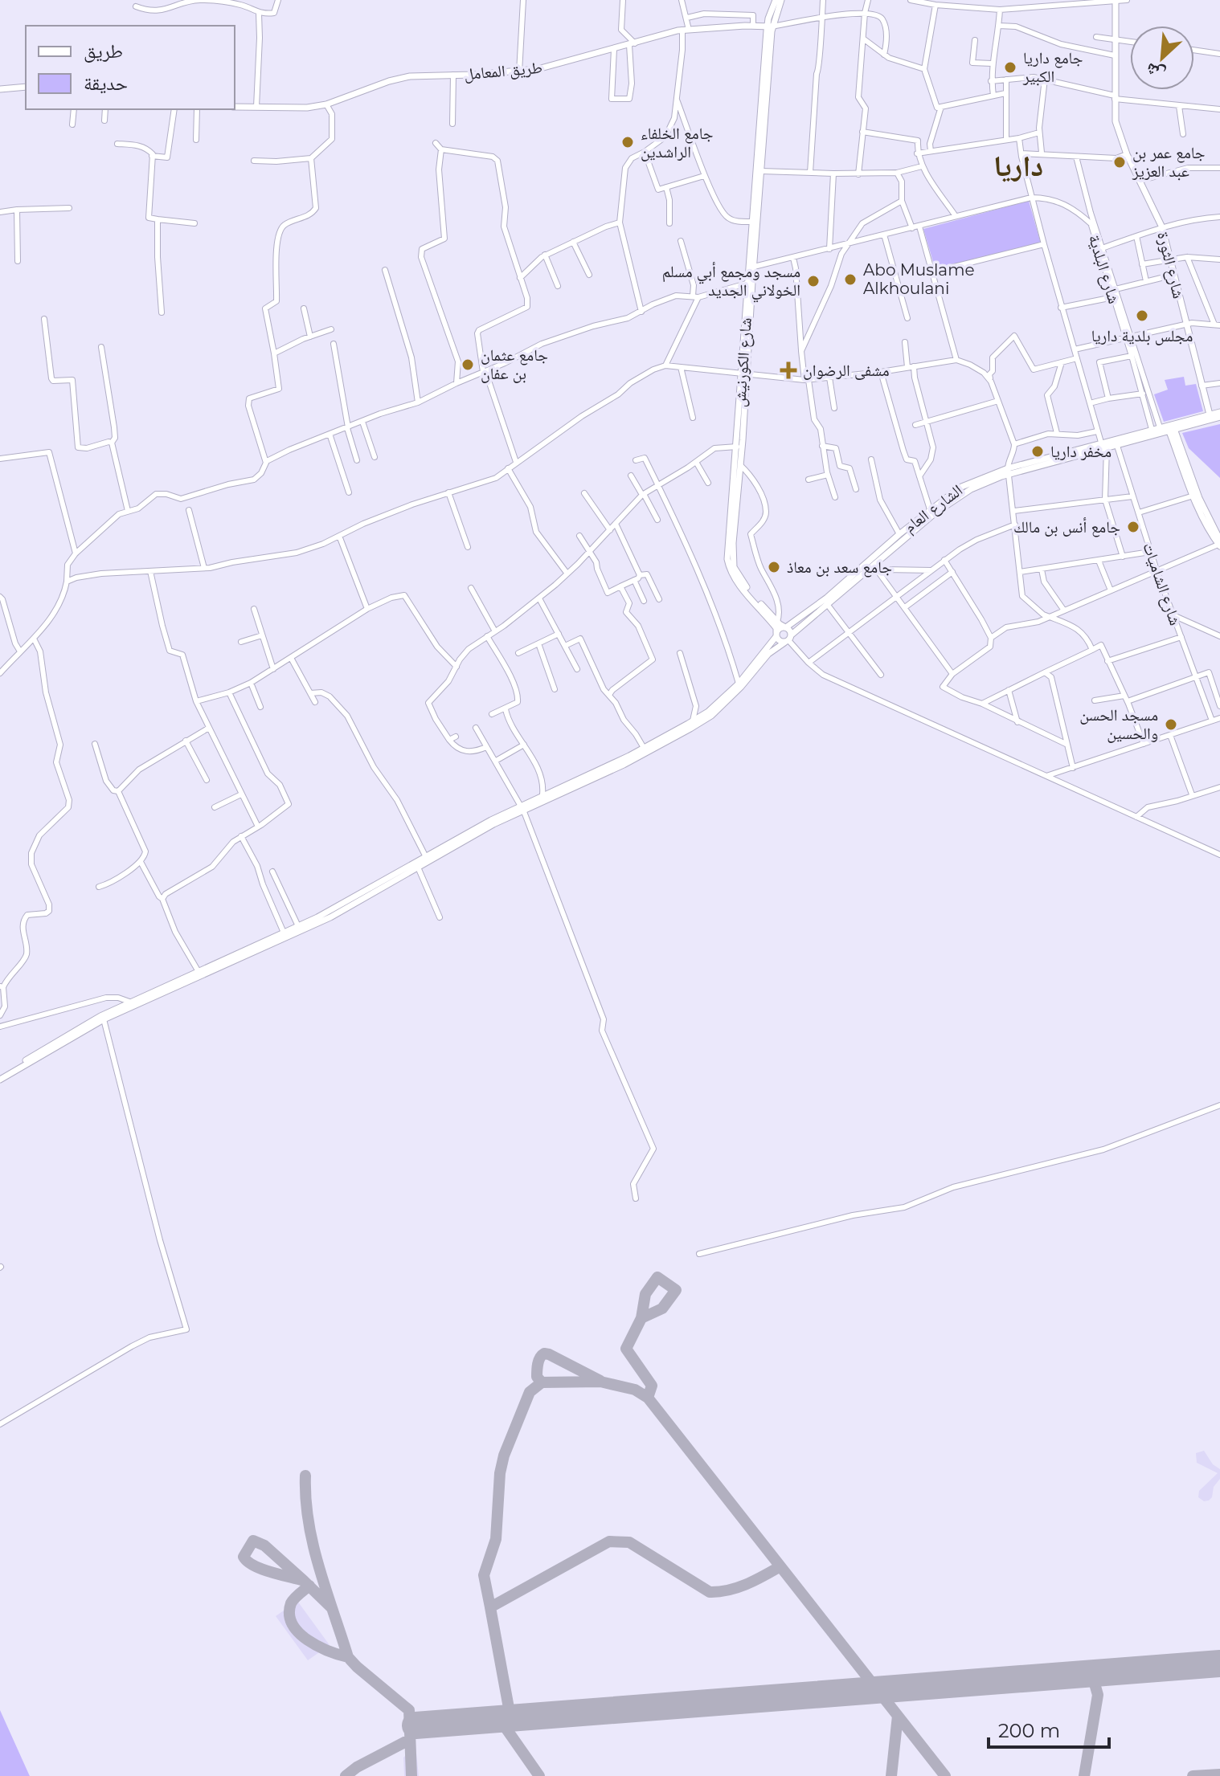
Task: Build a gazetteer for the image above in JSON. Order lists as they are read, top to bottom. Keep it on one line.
{"streets":{"main road":["طريق المعامل","شارع الثورة","شارع الكورنيش","الشارع العام"],"street":["شارع البلدية","شارع الشاميات"]},"crossings":[["طريق المعامل","شارع الكورنيش"],["شارع الثورة","الشارع العام"],["شارع البلدية","الشارع العام"],["شارع الكورنيش","الشارع العام"],["الشارع العام","شارع الشاميات"]],"districts":["داريا"],"places":{"other":["جامع داريا الكبير","جامع الخلفاء الراشدين","جامع عمر بن عبد العزيز","Abo Muslame Alkhoulani","مسجد ومجمع أبي مسلم الخولاني الجديد","مجلس بلدية داريا","جامع عثمان بن عفان","مخفر داريا","جامع أنس بن مالك","جامع سعد بن معاذ","مسجد الحسن والحسين"],"health":["مشفى الرضوان"]},"legend":["طريق","حديقة"],"scale_bar":"200 m","north":"bottom left"}
